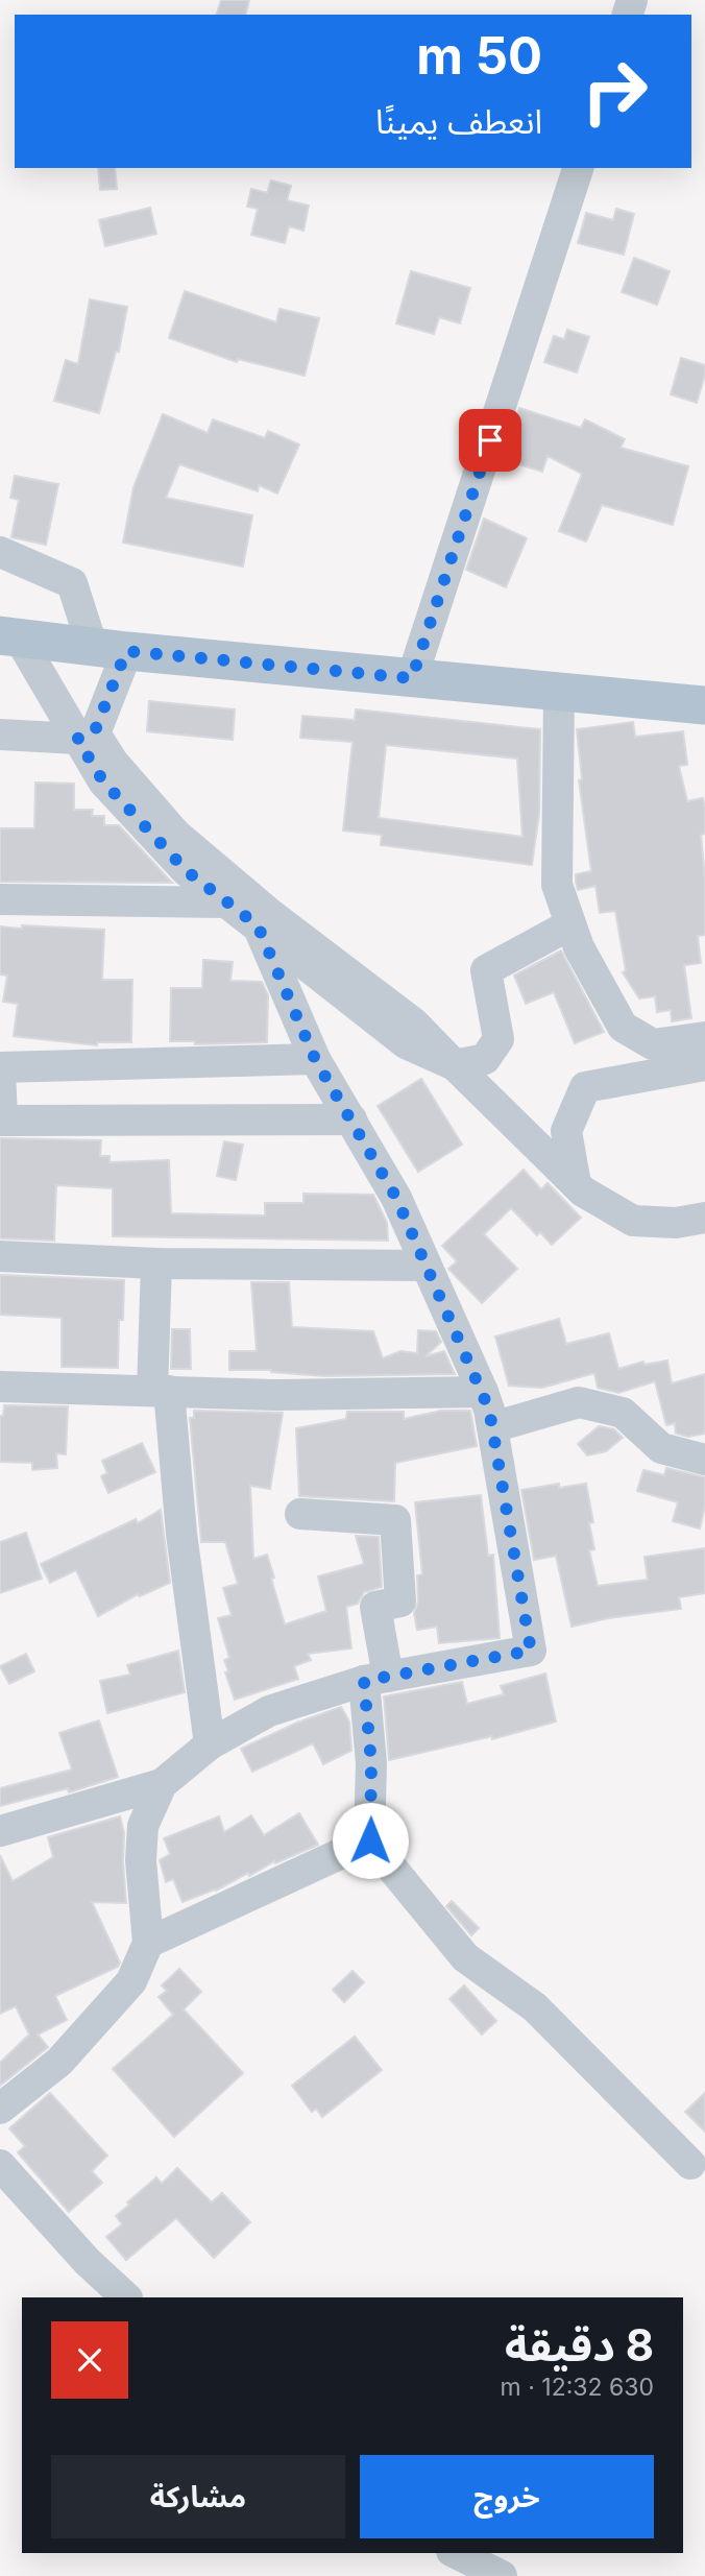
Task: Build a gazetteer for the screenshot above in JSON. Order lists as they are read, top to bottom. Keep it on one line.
{"page":{"turn":["50 m","انعطف يمينًا"],"heading":["8 دقيقة","630 m · 12:32"],"buttons":["خروج","مشاركة"]}}
